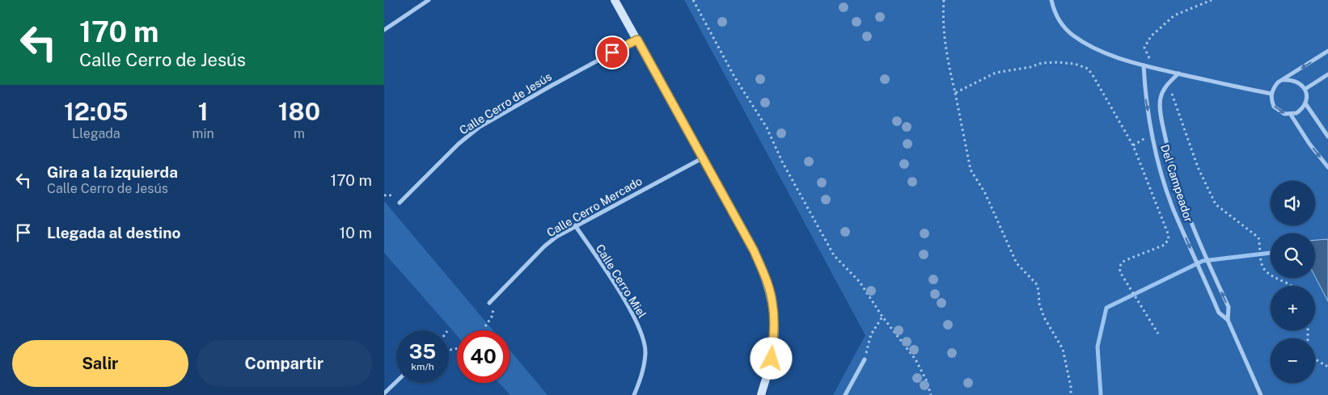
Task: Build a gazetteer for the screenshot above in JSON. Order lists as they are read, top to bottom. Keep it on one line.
{"streets":{"street":["Calle Cerro de Jesús","Del Campeador","Calle Cerro Mercado","Calle Cerro Miel"]},"crossings":[["Calle Cerro Mercado","Calle Cerro Miel"]],"page":{"turn":["170 m","Calle Cerro de Jesús"],"eta":["12:05","Llegada","1","min","180","m"],"list":[{"name":"Gira a la izquierda","note":"Calle Cerro de Jesús","value":"170 m"},{"name":"Llegada al destino","value":"10 m"}],"map_buttons":["+","−"],"speed":"35 km/h","limit":"40","buttons":["Salir","Compartir"]}}
